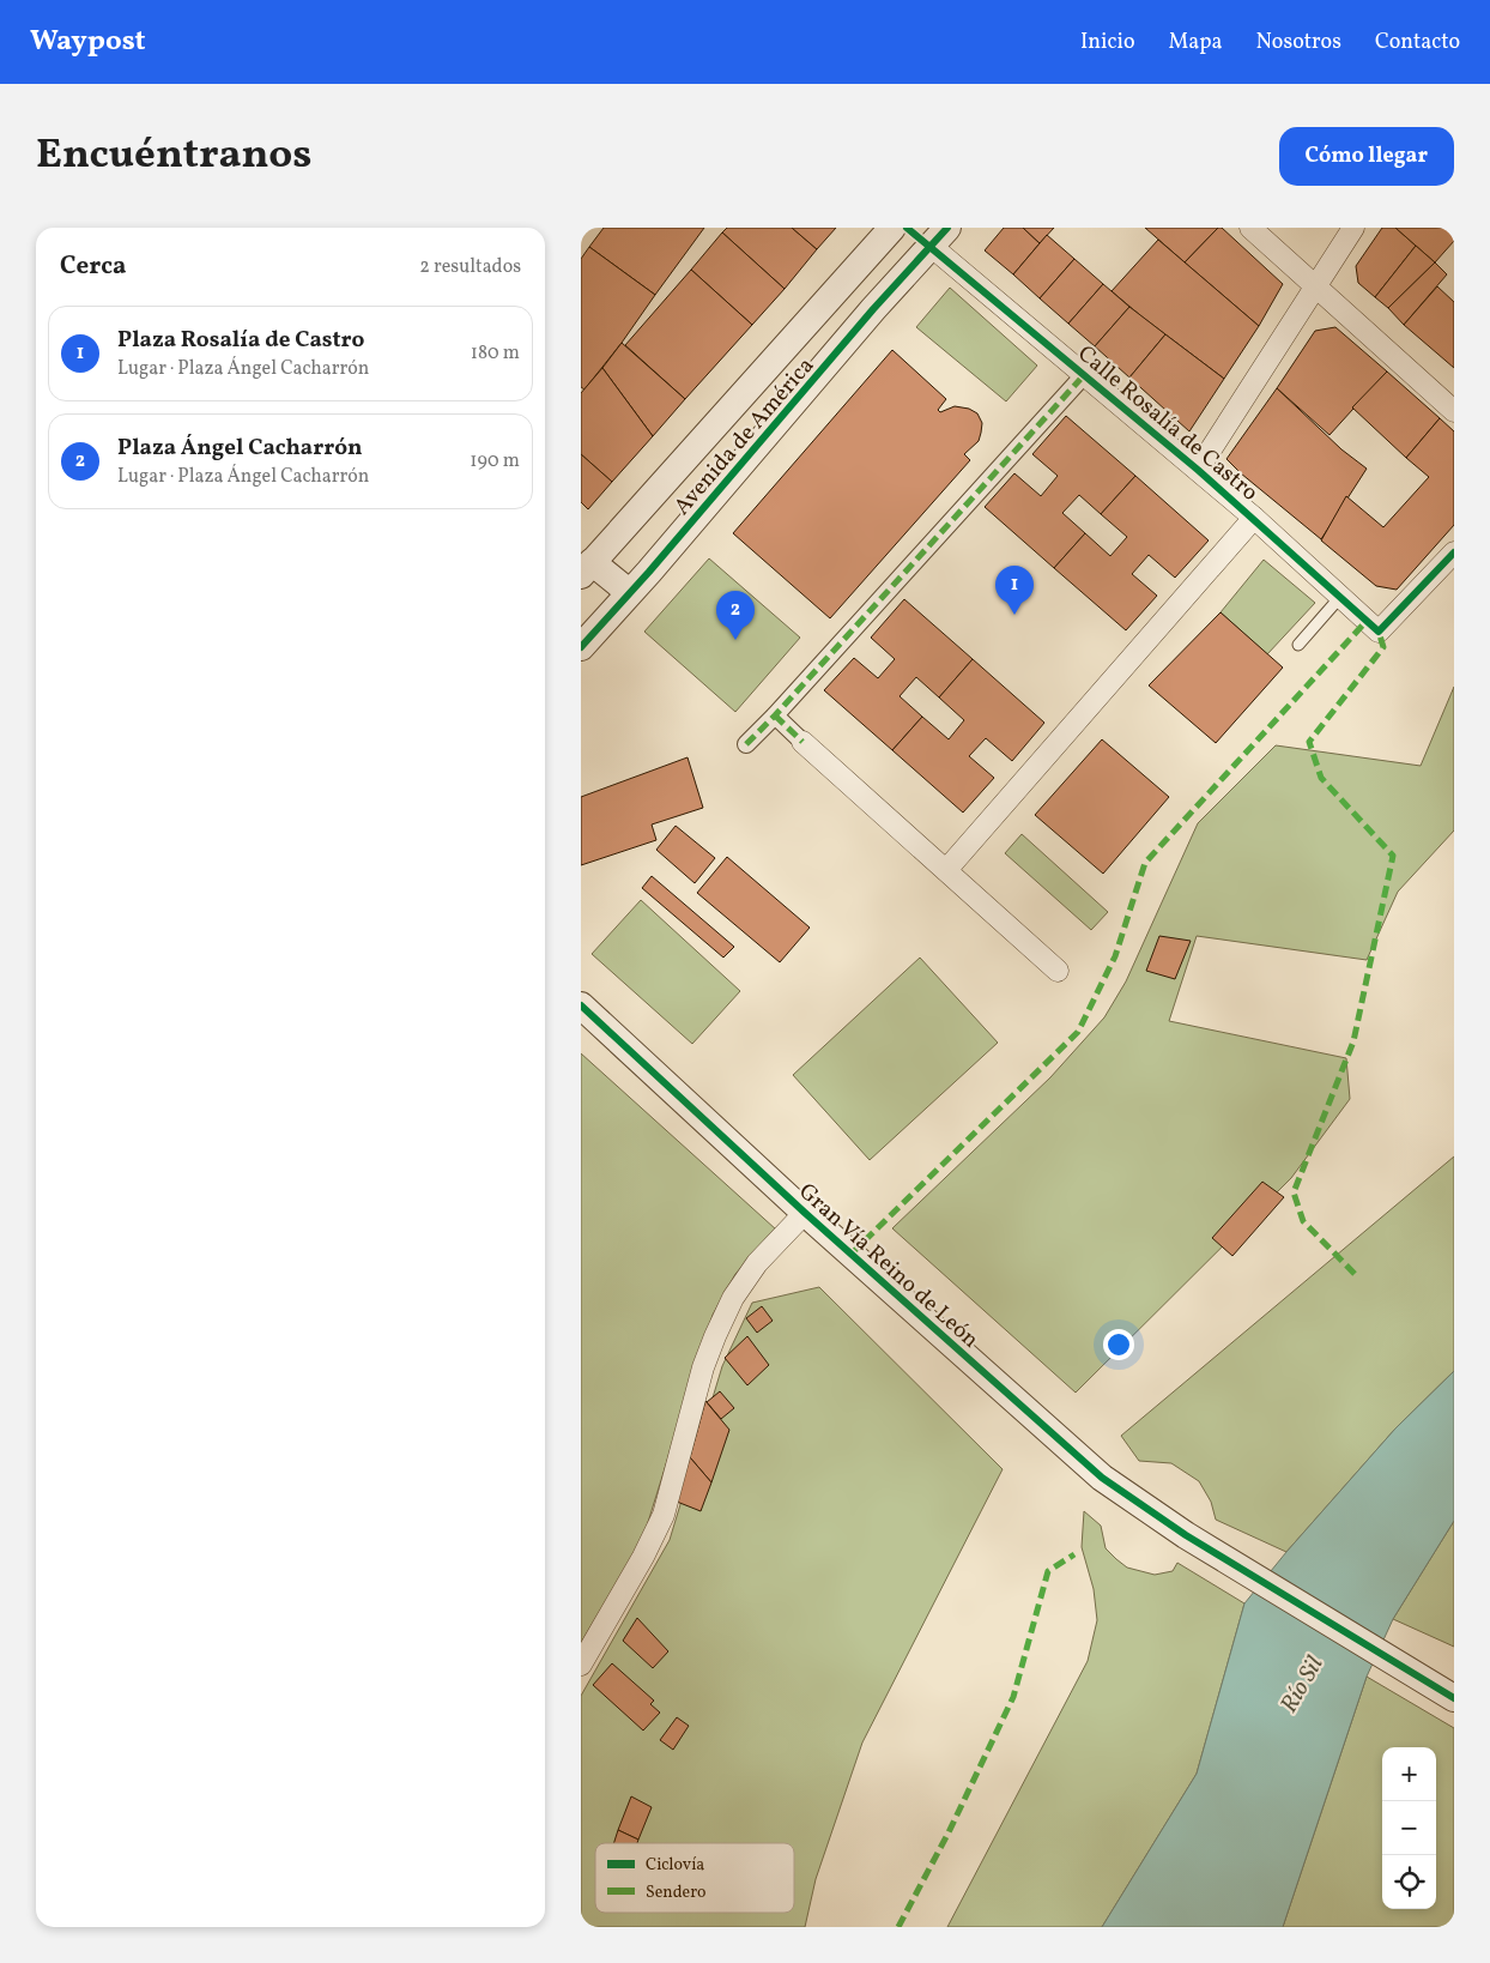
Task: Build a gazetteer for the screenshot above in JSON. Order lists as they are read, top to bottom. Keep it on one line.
{"streets":{"street":["Calle Rosalía de Castro","Avenida de América","Gran Vía Reino de León"]},"crossings":[["Calle Rosalía de Castro","Avenida de América"]],"water":["Río Sil"],"legend":["Ciclovía","Sendero"],"page":{"header":"Waypost","nav":["Inicio","Mapa","Nosotros","Contacto"],"title":"Encuéntranos","buttons":"Cómo llegar","heading":["Cerca","2 resultados"],"list":[{"mark":"1","name":"Plaza Rosalía de Castro","note":"Lugar · Plaza Ángel Cacharrón","value":"180 m"},{"mark":"2","name":"Plaza Ángel Cacharrón","note":"Lugar · Plaza Ángel Cacharrón","value":"190 m"}],"pins":["1","2"],"map_buttons":["+","−"]}}
